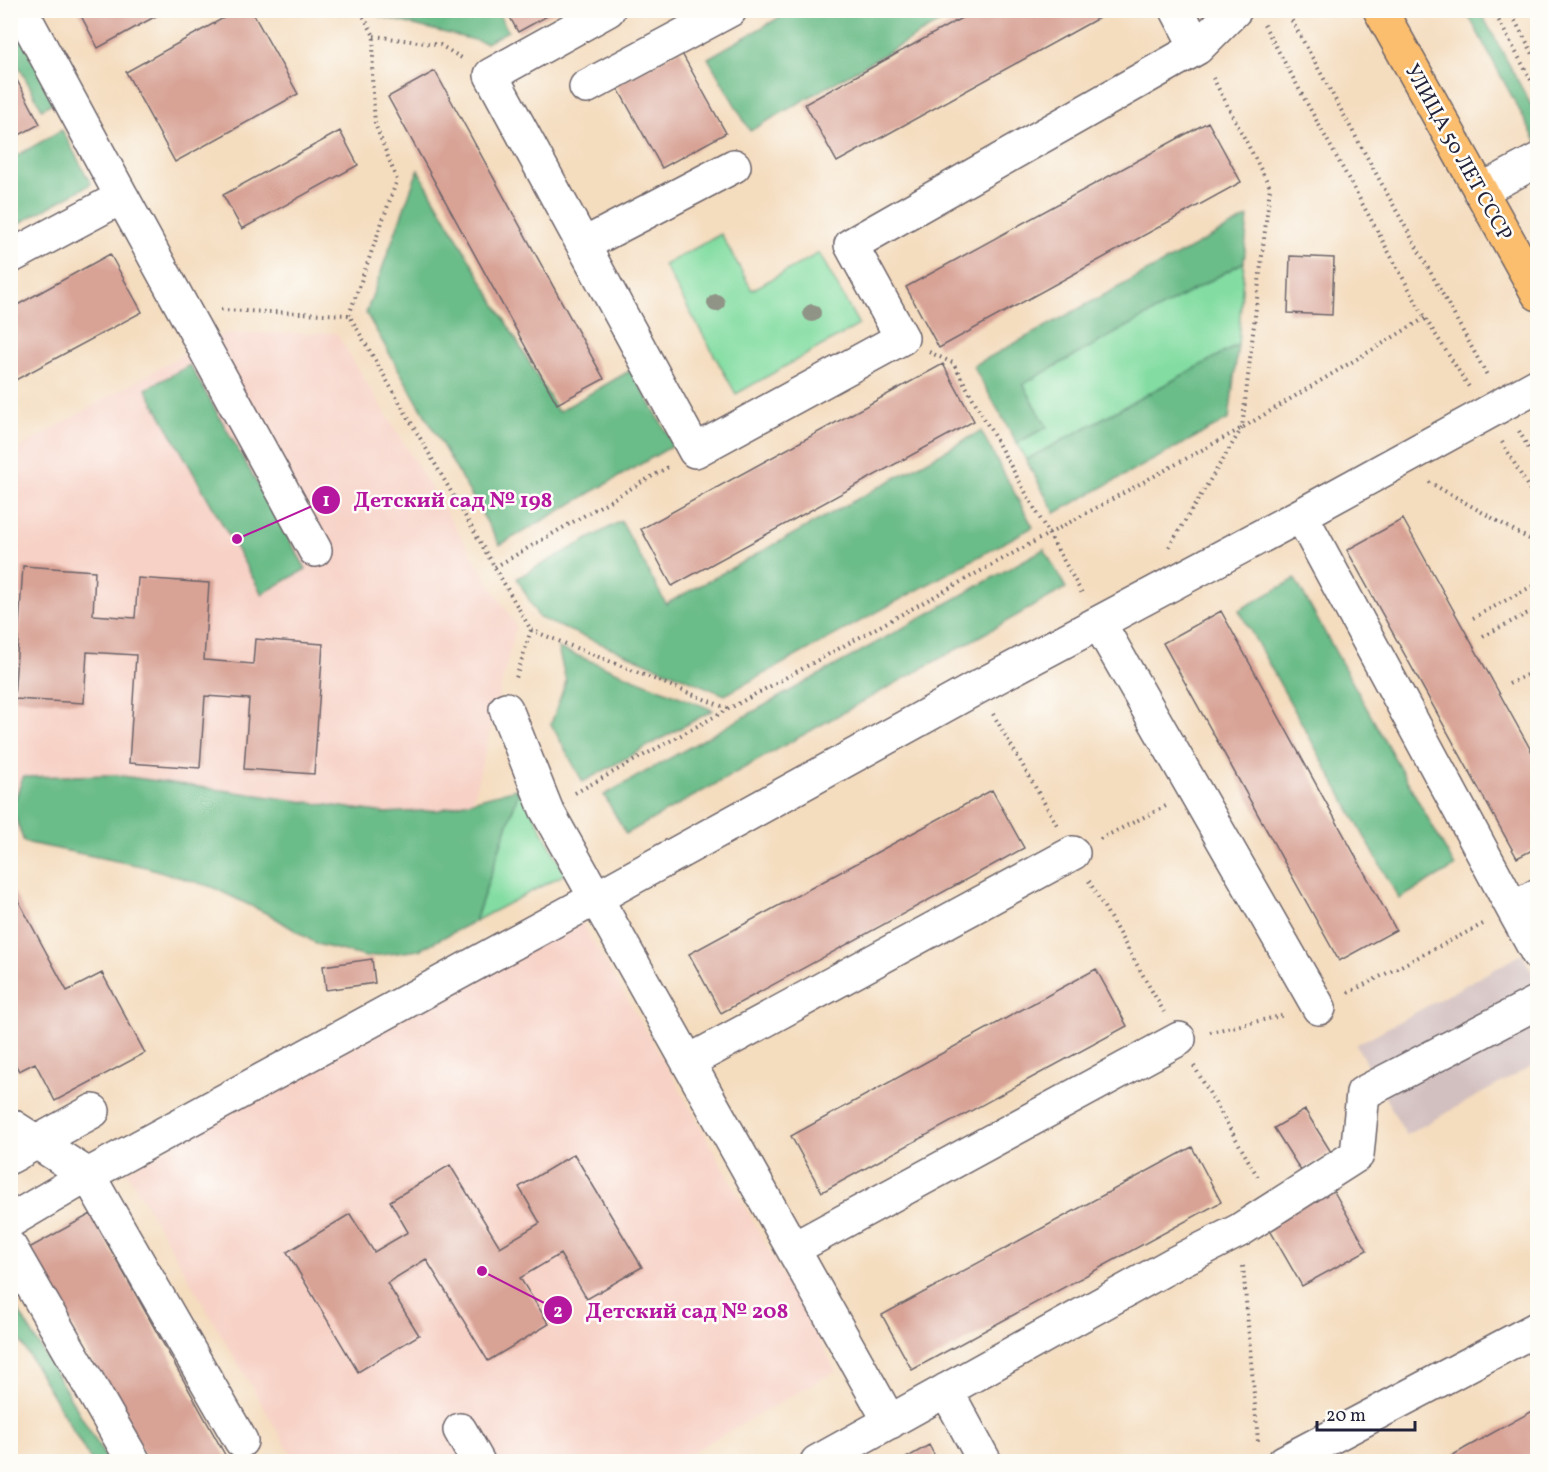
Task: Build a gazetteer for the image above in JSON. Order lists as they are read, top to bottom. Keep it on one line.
{"streets":{"main road":["УЛИЦА 50 ЛЕТ СССР"]},"places":["Детский сад № 198","Детский сад № 208"],"scale_bar":"20 m"}
